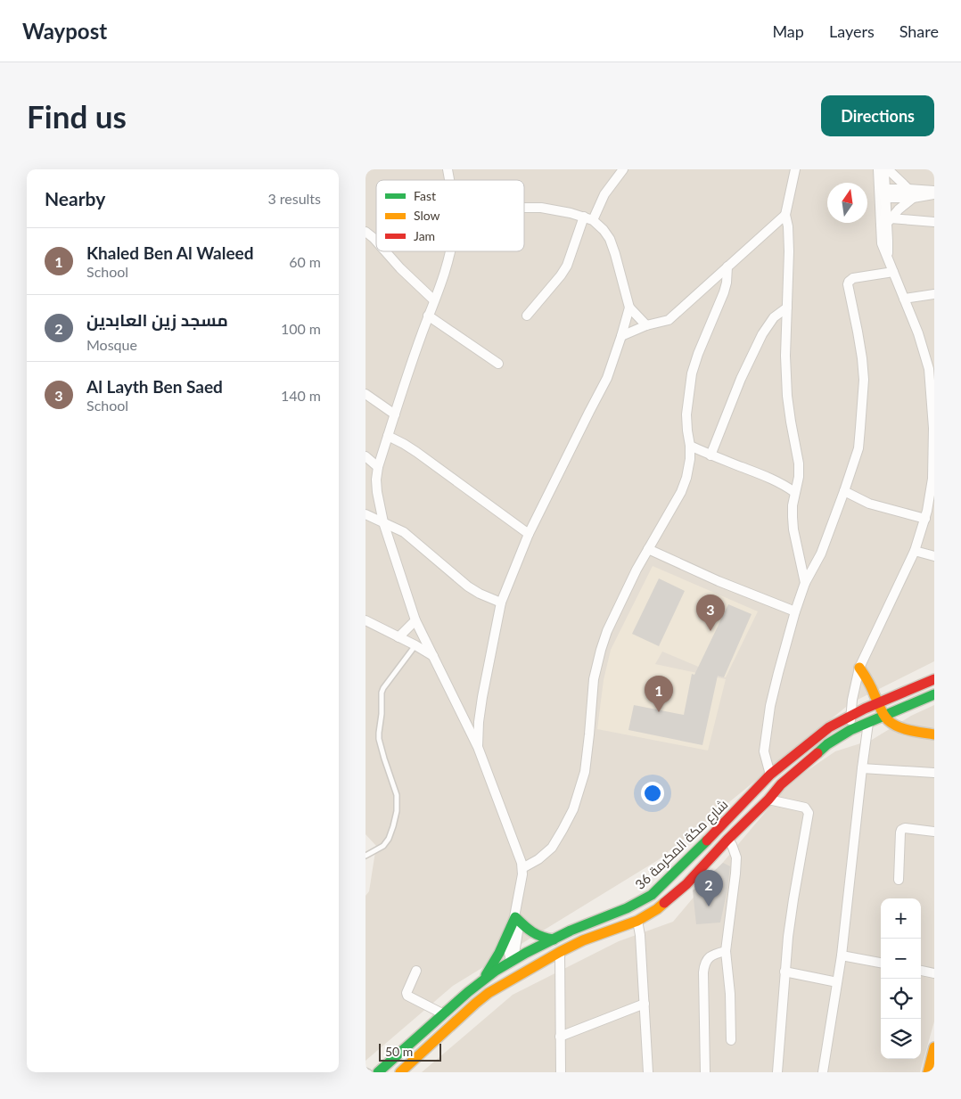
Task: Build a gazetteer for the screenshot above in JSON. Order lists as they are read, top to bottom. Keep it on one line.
{"streets":{"main road":["شارع مكة المكرمة 36"]},"legend":["Fast","Slow","Jam"],"scale_bar":"50 m","north":"top","page":{"header":"Waypost","nav":["Map","Layers","Share"],"buttons":"Directions","title":"Find us","heading":["Nearby","3 results"],"list":[{"mark":"1","name":"Khaled Ben Al Waleed","note":"School","value":"60 m"},{"mark":"2","name":"مسجد زين العابدين","note":"Mosque","value":"100 m"},{"mark":"3","name":"Al Layth Ben Saed","note":"School","value":"140 m"}],"pins":["3","1","2"],"map_buttons":["+","−"],"scale":"50 m"}}
